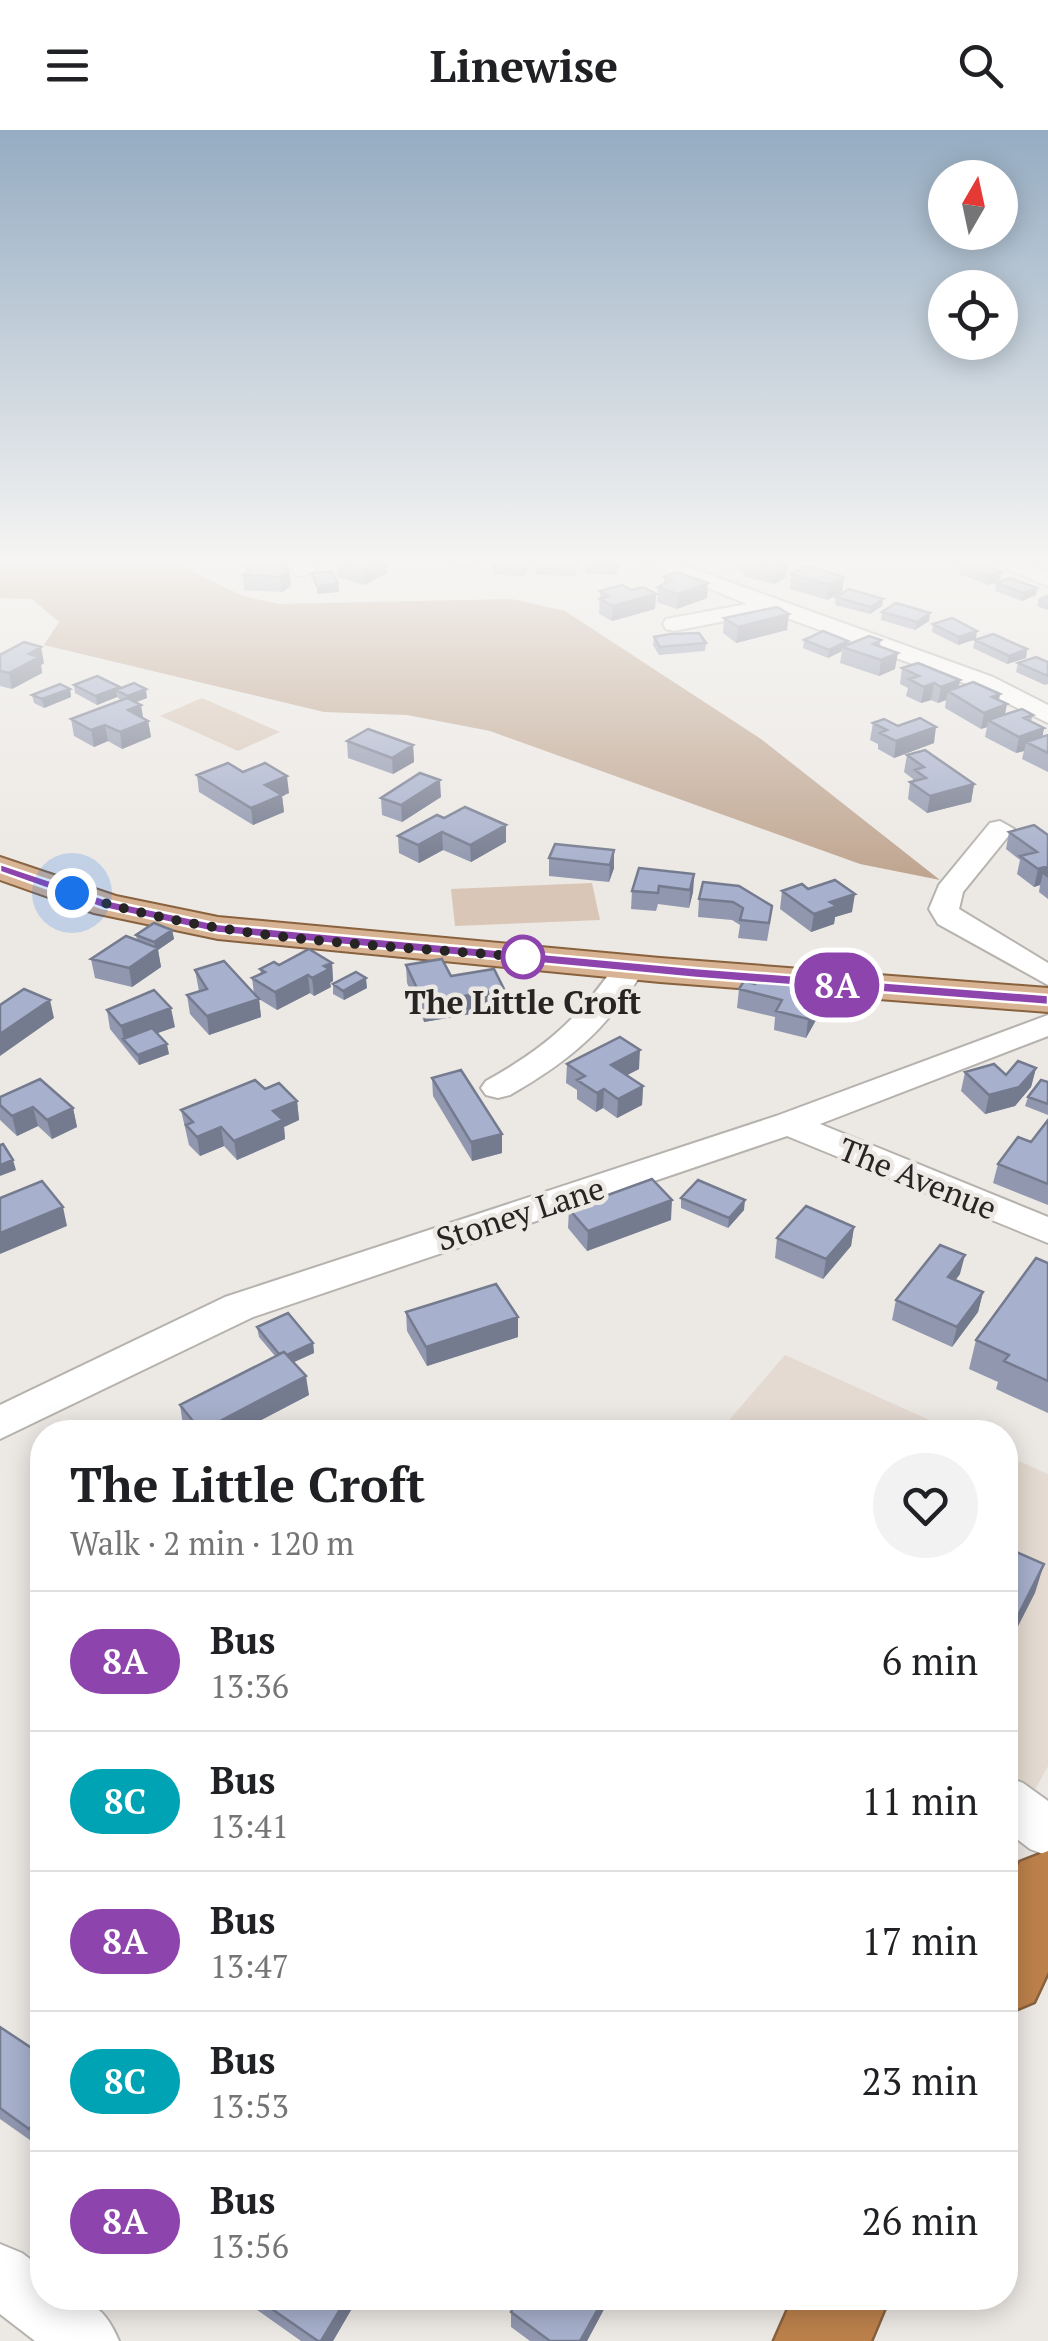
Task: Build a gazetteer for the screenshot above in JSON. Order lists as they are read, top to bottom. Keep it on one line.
{"streets":{"street":["The Avenue","Stoney Lane"]},"crossings":[["The Avenue","Stoney Lane"]],"places":["The Little Croft"],"lines":["bus line 8A"],"north":"top","page":{"header":"Linewise","on_map":"8A","heading":["The Little Croft","Walk · 2 min · 120 m"],"list":[{"mark":"8A","name":"Bus","note":"13:36","value":"6 min"},{"mark":"8C","name":"Bus","note":"13:41","value":"11 min"},{"mark":"8A","name":"Bus","note":"13:47","value":"17 min"},{"mark":"8C","name":"Bus","note":"13:53","value":"23 min"},{"mark":"8A","name":"Bus","note":"13:56","value":"26 min"}]}}
